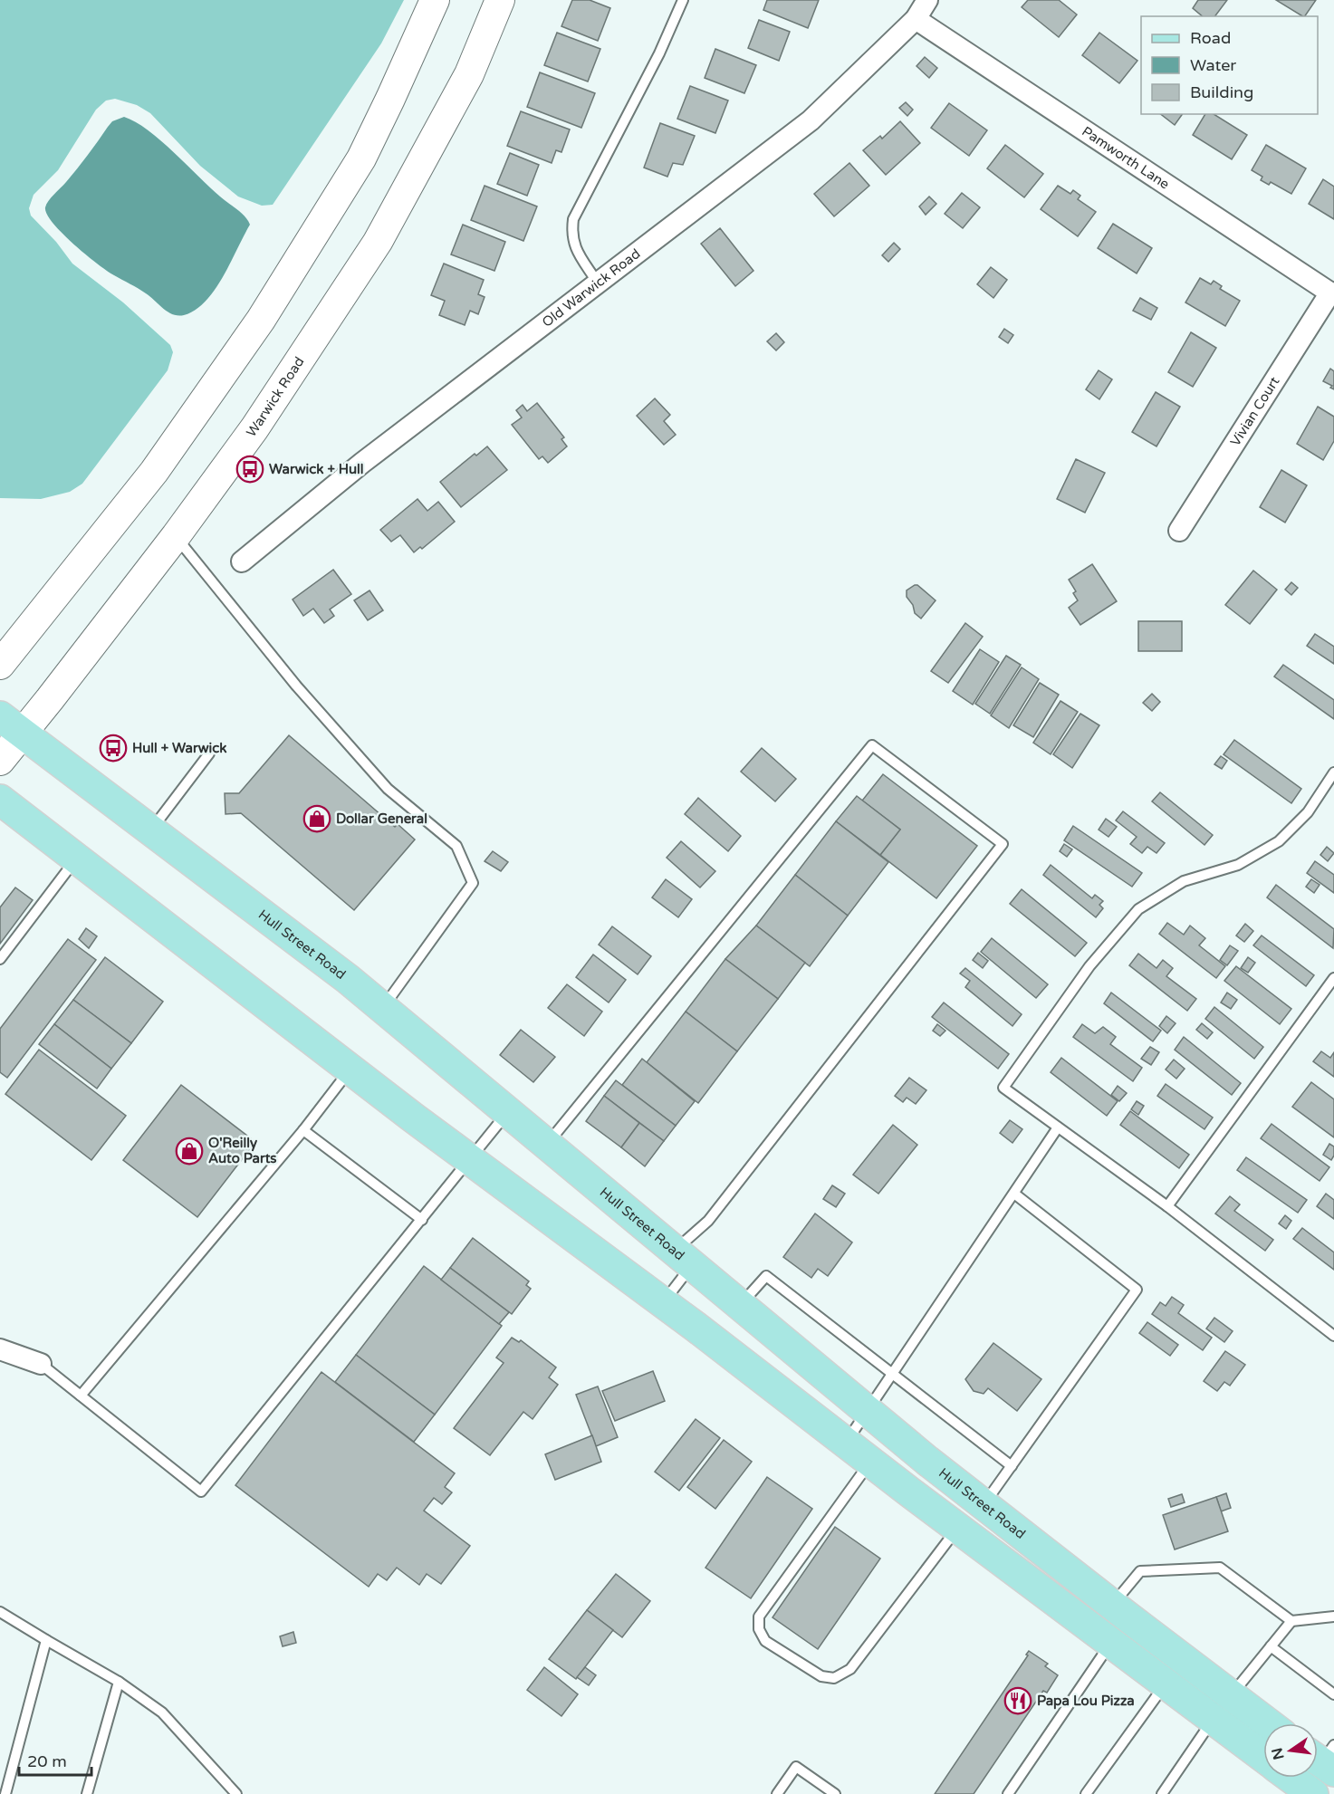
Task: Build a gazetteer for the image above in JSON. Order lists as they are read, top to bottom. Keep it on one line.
{"streets":{"main road":["Warwick Road","Hull Street Road"],"street":["Pamworth Lane","Old Warwick Road","Vivian Court"]},"crossings":[["Pamworth Lane","Old Warwick Road"],["Pamworth Lane","Vivian Court"],["Warwick Road","Hull Street Road"]],"places":{"bus stop":["Warwick + Hull","Hull + Warwick"],"shop":["Dollar General","O'Reilly Auto Parts"],"restaurant":["Papa Lou Pizza"]},"legend":["Road","Water","Building"],"scale_bar":"20 m","north":"left"}
